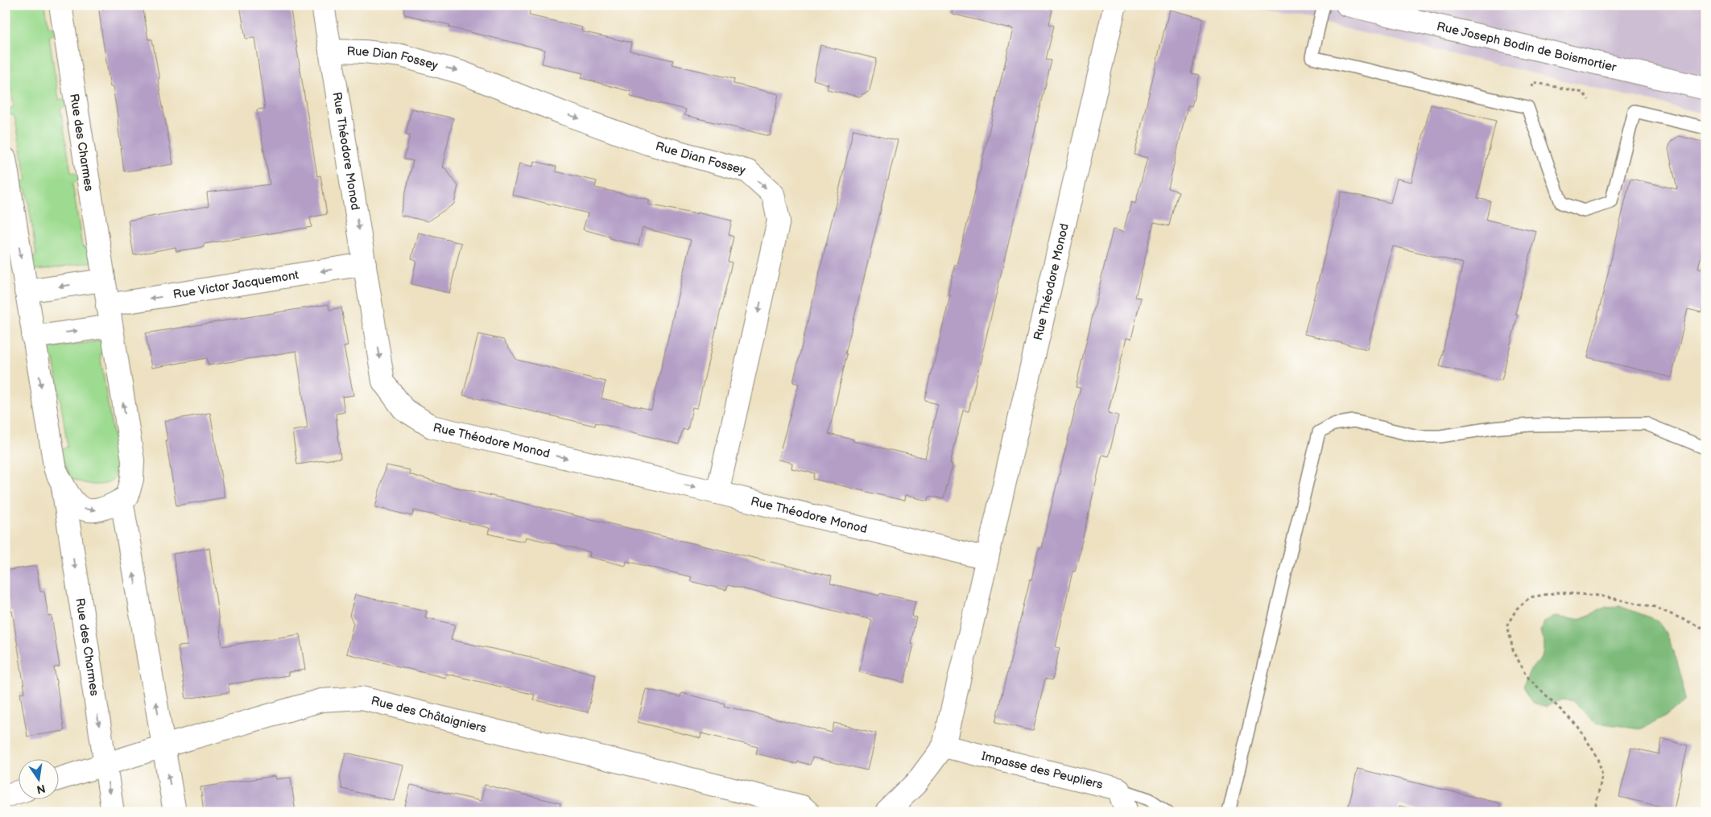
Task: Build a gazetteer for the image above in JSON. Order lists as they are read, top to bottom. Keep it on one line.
{"streets":{"street":["Rue Joseph Bodin de Boismortier","Rue Dian Fossey","Rue des Charmes","Rue Théodore Monod","Rue Victor Jacquemont","Rue des Châtaigniers","Impasse des Peupliers"]},"crossings":[["Rue Dian Fossey","Rue Théodore Monod"],["Rue des Charmes","Rue Victor Jacquemont"],["Rue des Charmes","Rue des Châtaigniers"],["Rue Théodore Monod","Rue Victor Jacquemont"],["Rue Théodore Monod","Impasse des Peupliers"]],"one_way":["Rue Victor Jacquemont"],"north":"bottom"}
